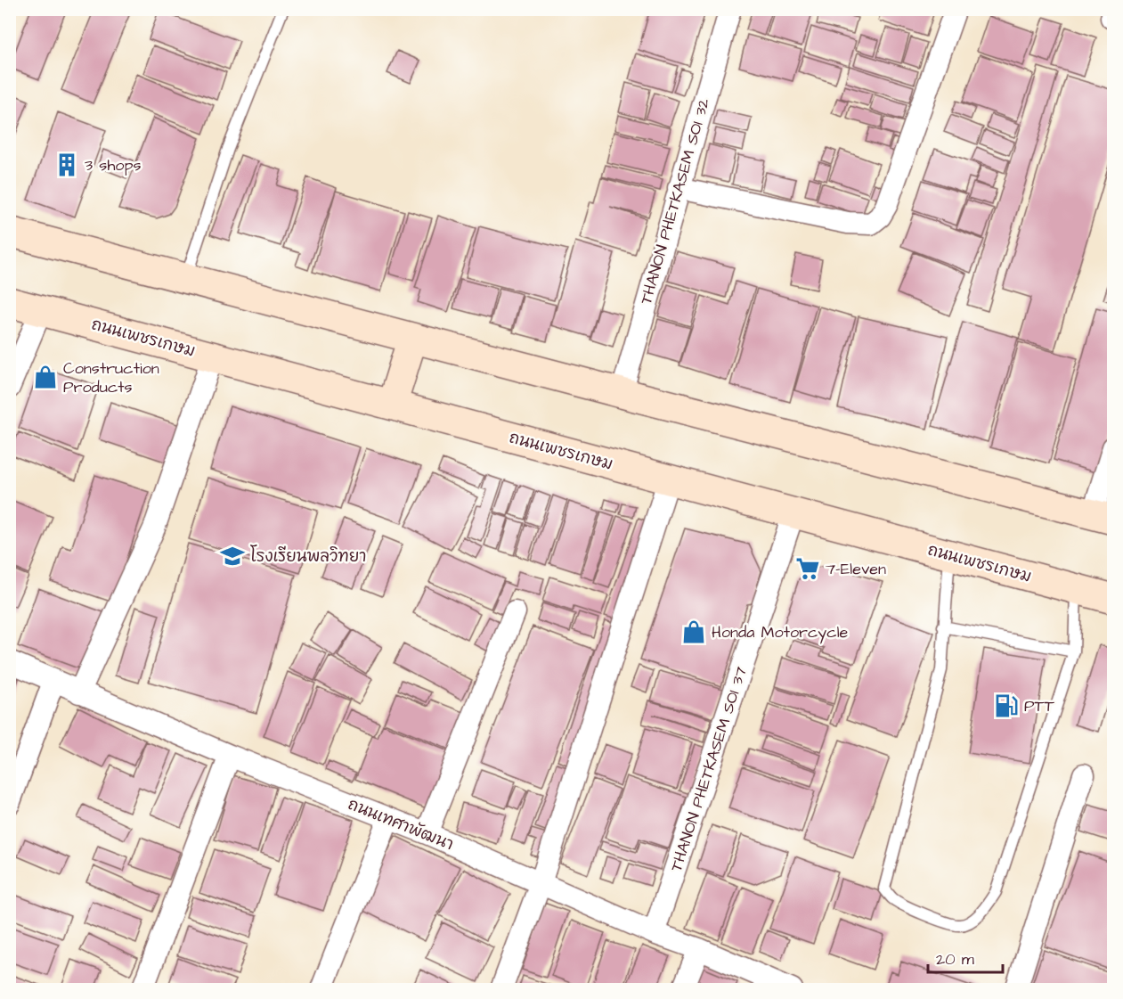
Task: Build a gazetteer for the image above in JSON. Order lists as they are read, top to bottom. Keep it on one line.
{"streets":{"main road":["ถนนเพชรเกษม"],"street":["THANON PHETKASEM SOI 32","THANON PHETKASEM SOI 37","ถนนเทศาพัฒนา"]},"crossings":[["ถนนเพชรเกษม","THANON PHETKASEM SOI 37"],["THANON PHETKASEM SOI 37","ถนนเทศาพัฒนา"]],"places":{"building":["3 shops"],"shop":["Construction Products","Honda Motorcycle"],"school or university":["โรงเรียนพลวิทยา"],"supermarket":["7-Eleven"],"fuel station":["PTT"]},"scale_bar":"20 m"}
